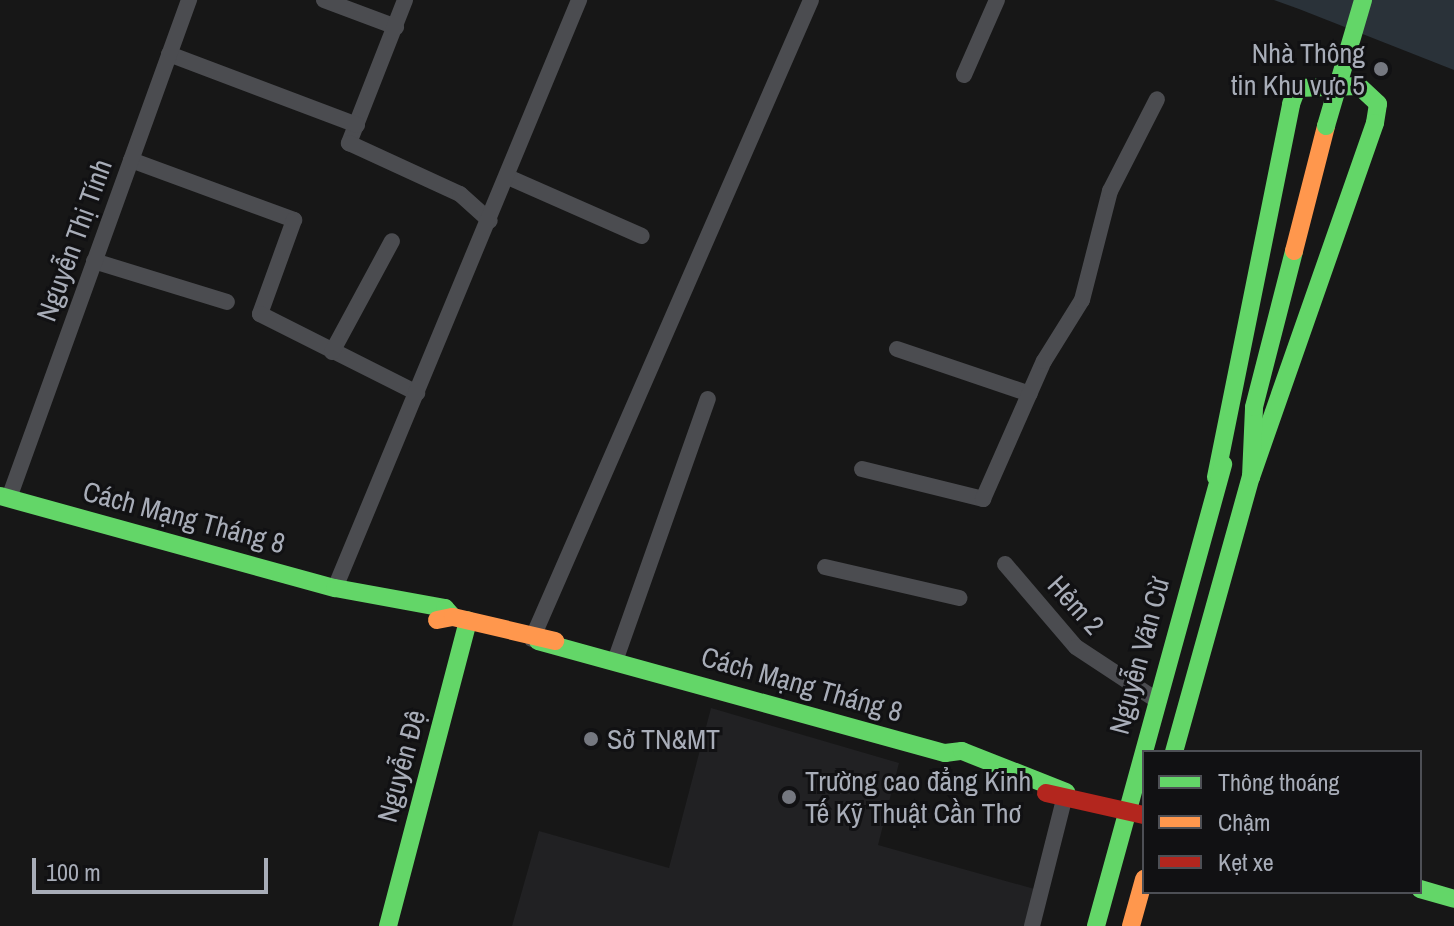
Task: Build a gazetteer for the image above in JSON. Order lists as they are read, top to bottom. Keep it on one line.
{"streets":{"main road":["Cách Mạng Tháng 8","Nguyễn Văn Cừ","Nguyễn Đệ"],"street":["Nguyễn Thị Tính","Hẻm 2"]},"crossings":[["Nguyễn Thị Tính","Cách Mạng Tháng 8"],["Cách Mạng Tháng 8","Nguyễn Văn Cừ"],["Cách Mạng Tháng 8","Nguyễn Đệ"],["Hẻm 2","Nguyễn Văn Cừ"]],"places":["Nhà Thông tin Khu vực 5","Sở TN&MT","Trường cao đẳng Kinh Tế Kỹ Thuật Cần Thơ"],"legend":["Thông thoáng","Chậm","Kẹt xe"],"scale_bar":"100 m"}
